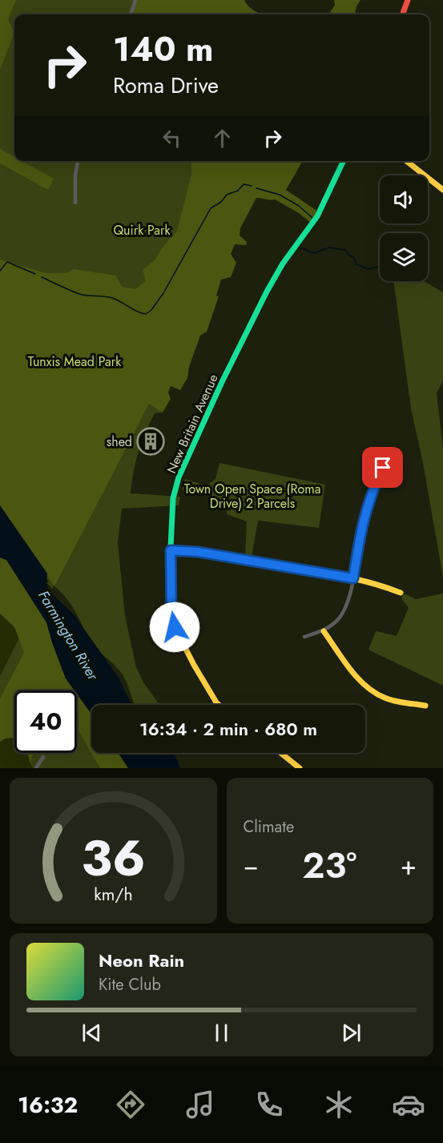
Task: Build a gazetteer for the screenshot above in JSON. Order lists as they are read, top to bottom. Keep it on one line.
{"streets":{"street":["New Britain Avenue"]},"water":["Farmington River"],"parks":["Quirk Park","Tunxis Mead Park","Town Open Space (Roma Drive) 2 Parcels"],"places":{"building":["shed"]},"page":{"turn":["140 m","Roma Drive"],"limit":"40","trip":"16:34 · 2 min · 680 m","tile":"Climate","heat":["−","23°","+"],"song":["Neon Rain","Kite Club"],"tabs":"16:32","gauge":["36","km/h"]}}
